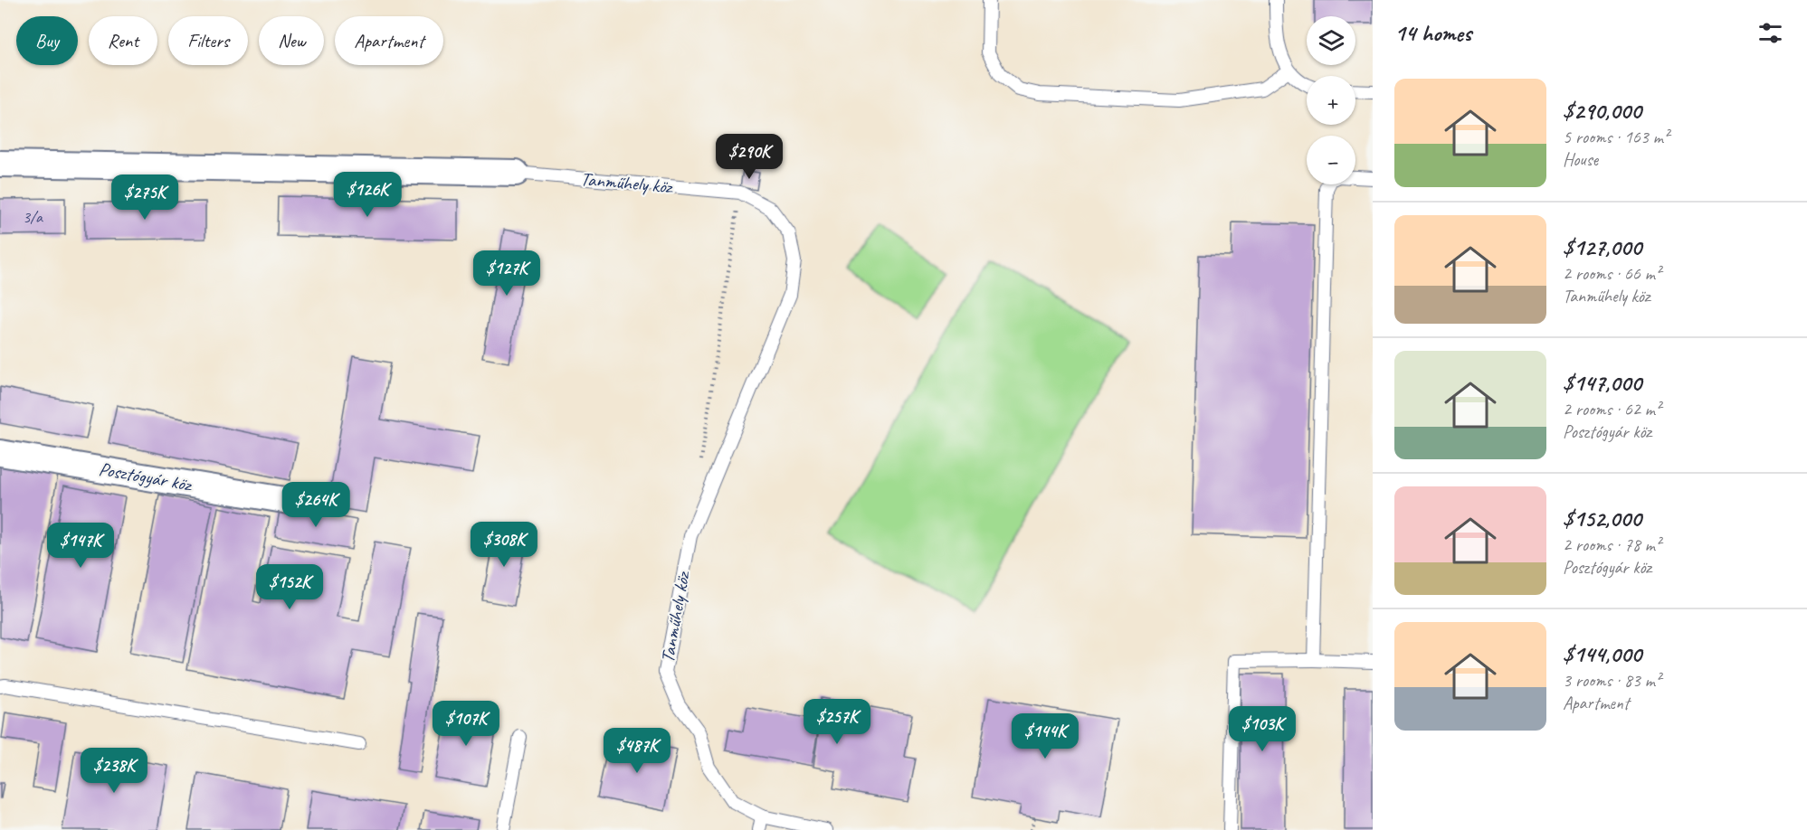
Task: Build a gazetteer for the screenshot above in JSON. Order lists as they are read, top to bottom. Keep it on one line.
{"streets":{"street":["Tanműhely köz","Posztógyár köz"]},"house_numbers":["3/a"],"page":{"heading":"14 homes","map_buttons":["+","−"],"chip":["Buy","Rent","Filters","New","Apartment"],"list":[{"name":"$290,000","note":"5 rooms · 163 m² · House"},{"name":"$127,000","note":"2 rooms · 66 m² · Tanműhely köz"},{"name":"$147,000","note":"2 rooms · 62 m² · Posztógyár köz"},{"name":"$152,000","note":"2 rooms · 78 m² · Posztógyár köz"},{"name":"$144,000","note":"3 rooms · 83 m² · Apartment"}],"price":["$290K","$126K","$275K","$127K","$264K","$308K","$147K","$152K","$257K","$107K","$103K","$144K","$487K","$238K"]}}
